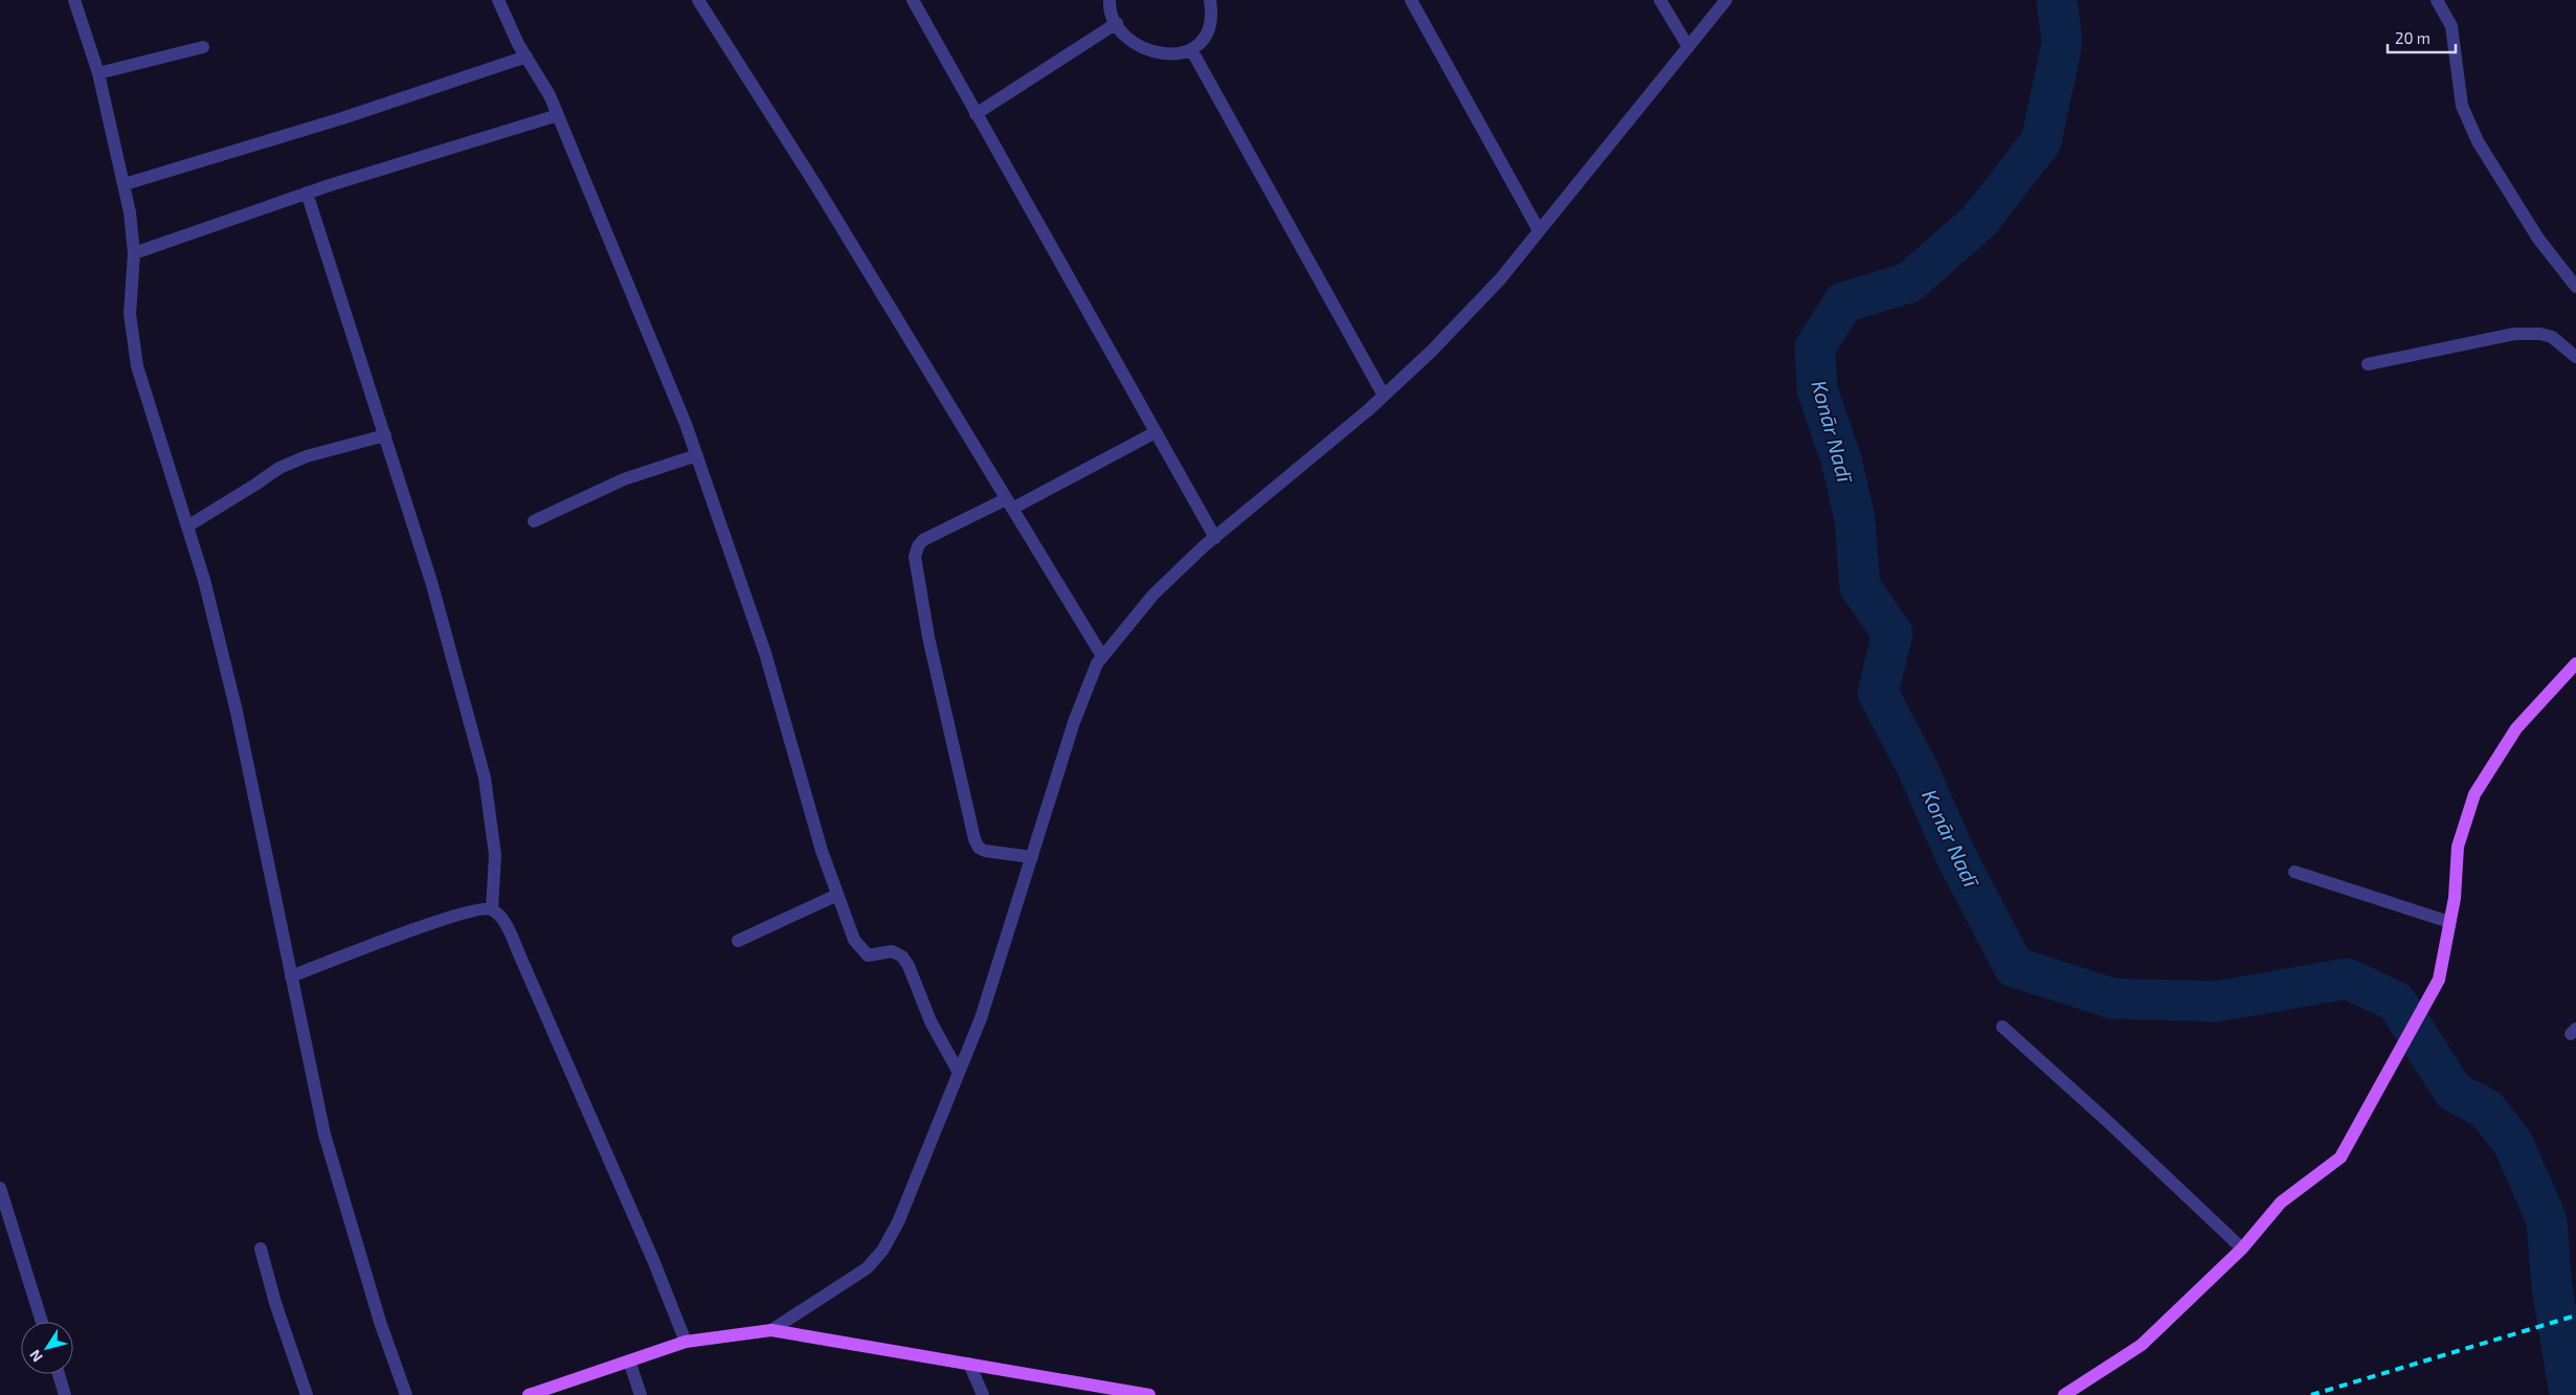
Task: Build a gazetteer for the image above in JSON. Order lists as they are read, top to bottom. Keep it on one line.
{"water":["Konār Nadī"],"scale_bar":"20 m","north":"bottom left"}
